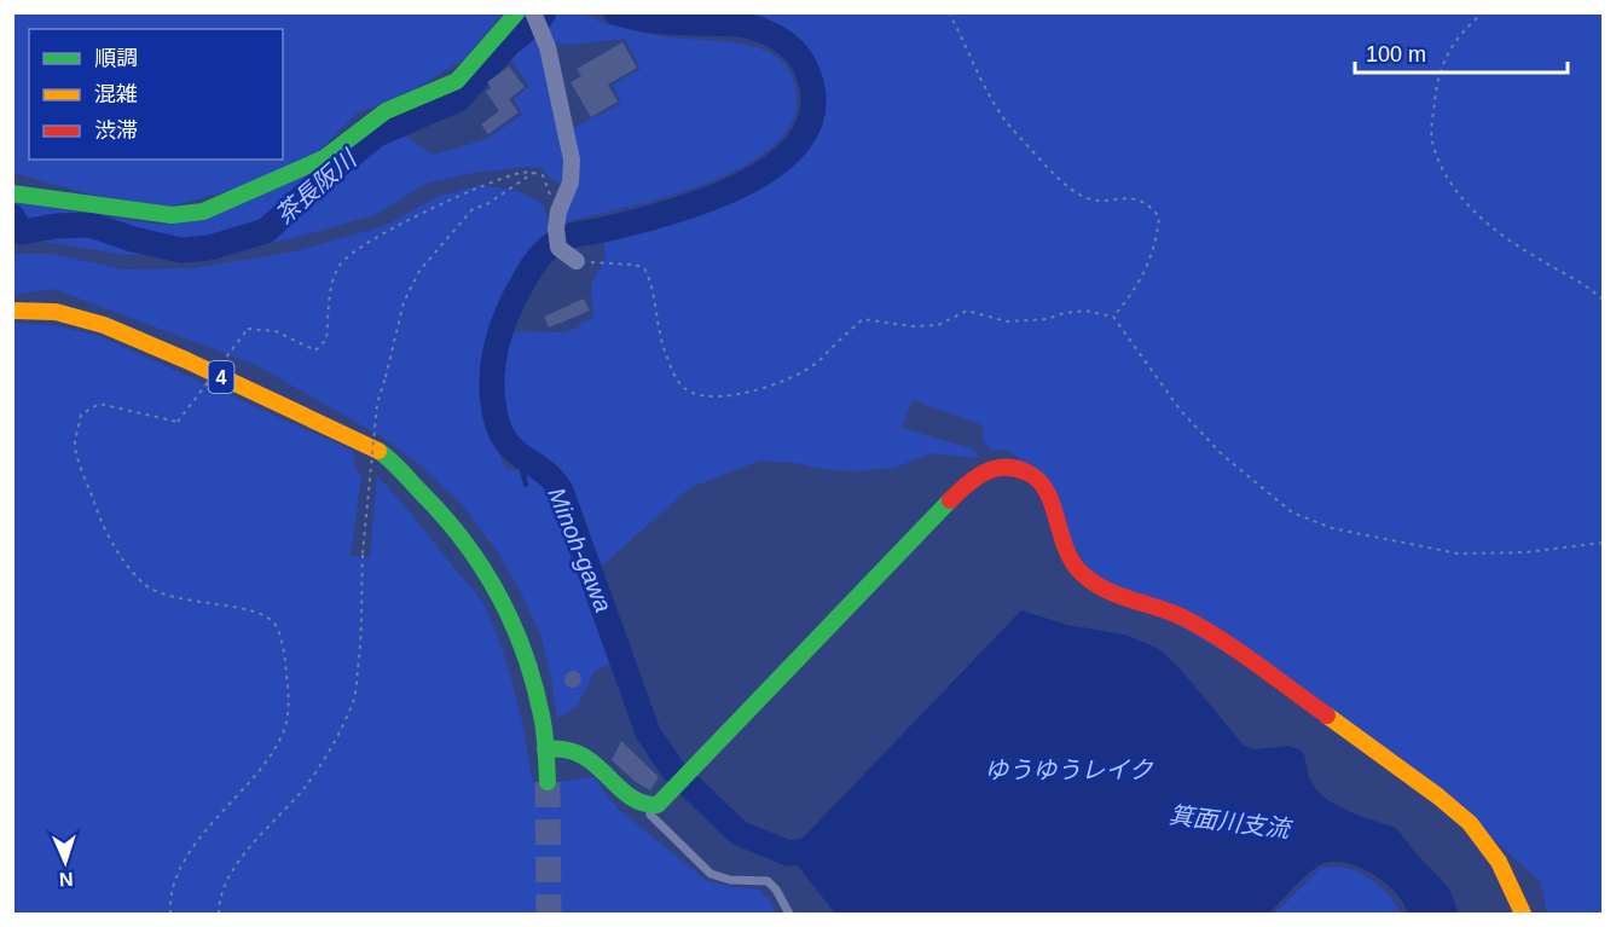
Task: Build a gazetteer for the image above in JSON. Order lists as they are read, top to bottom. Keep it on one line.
{"streets":{"main road":["4"]},"water":["茶長阪川","Minoh-gawa","ゆうゆうレイク","箕面川支流"],"legend":["順調","混雑","渋滞"],"scale_bar":"100 m","north":"bottom"}
